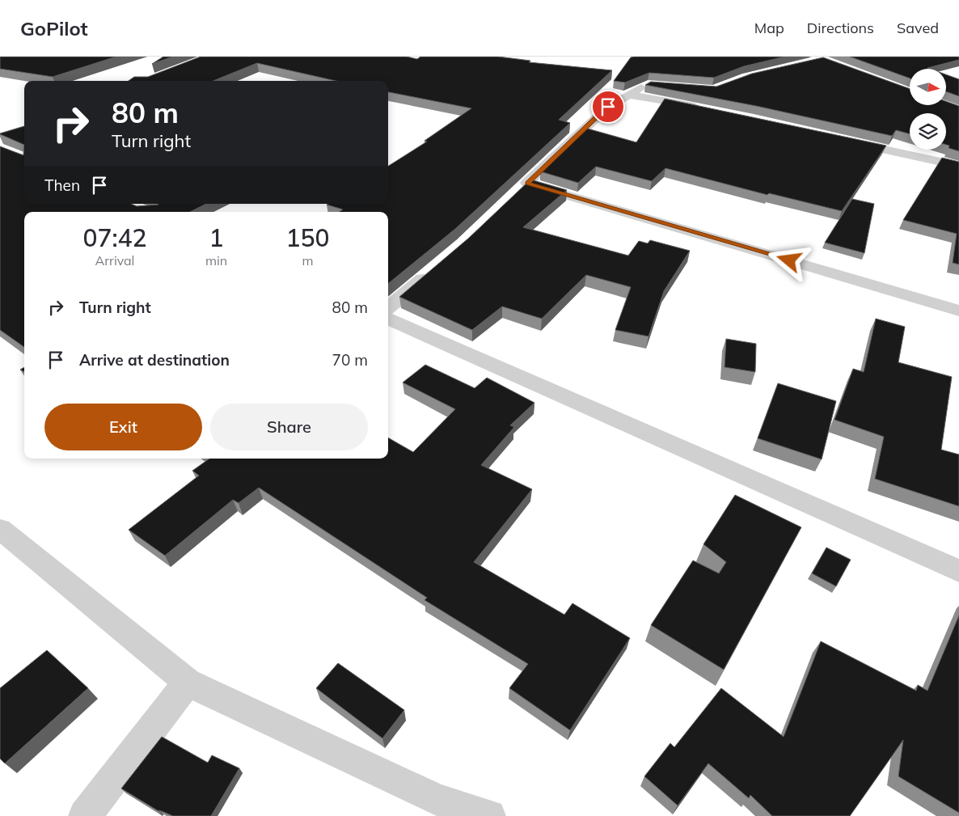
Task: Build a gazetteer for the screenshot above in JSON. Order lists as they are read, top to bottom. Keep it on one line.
{"north":"right","page":{"header":"GoPilot","nav":["Map","Directions","Saved"],"turn":["80 m","Turn right"],"then":"Then","eta":["07:42","Arrival","1","min","150","m"],"list":[{"name":"Turn right","value":"80 m"},{"name":"Arrive at destination","value":"70 m"}],"buttons":["Exit","Share"]}}
